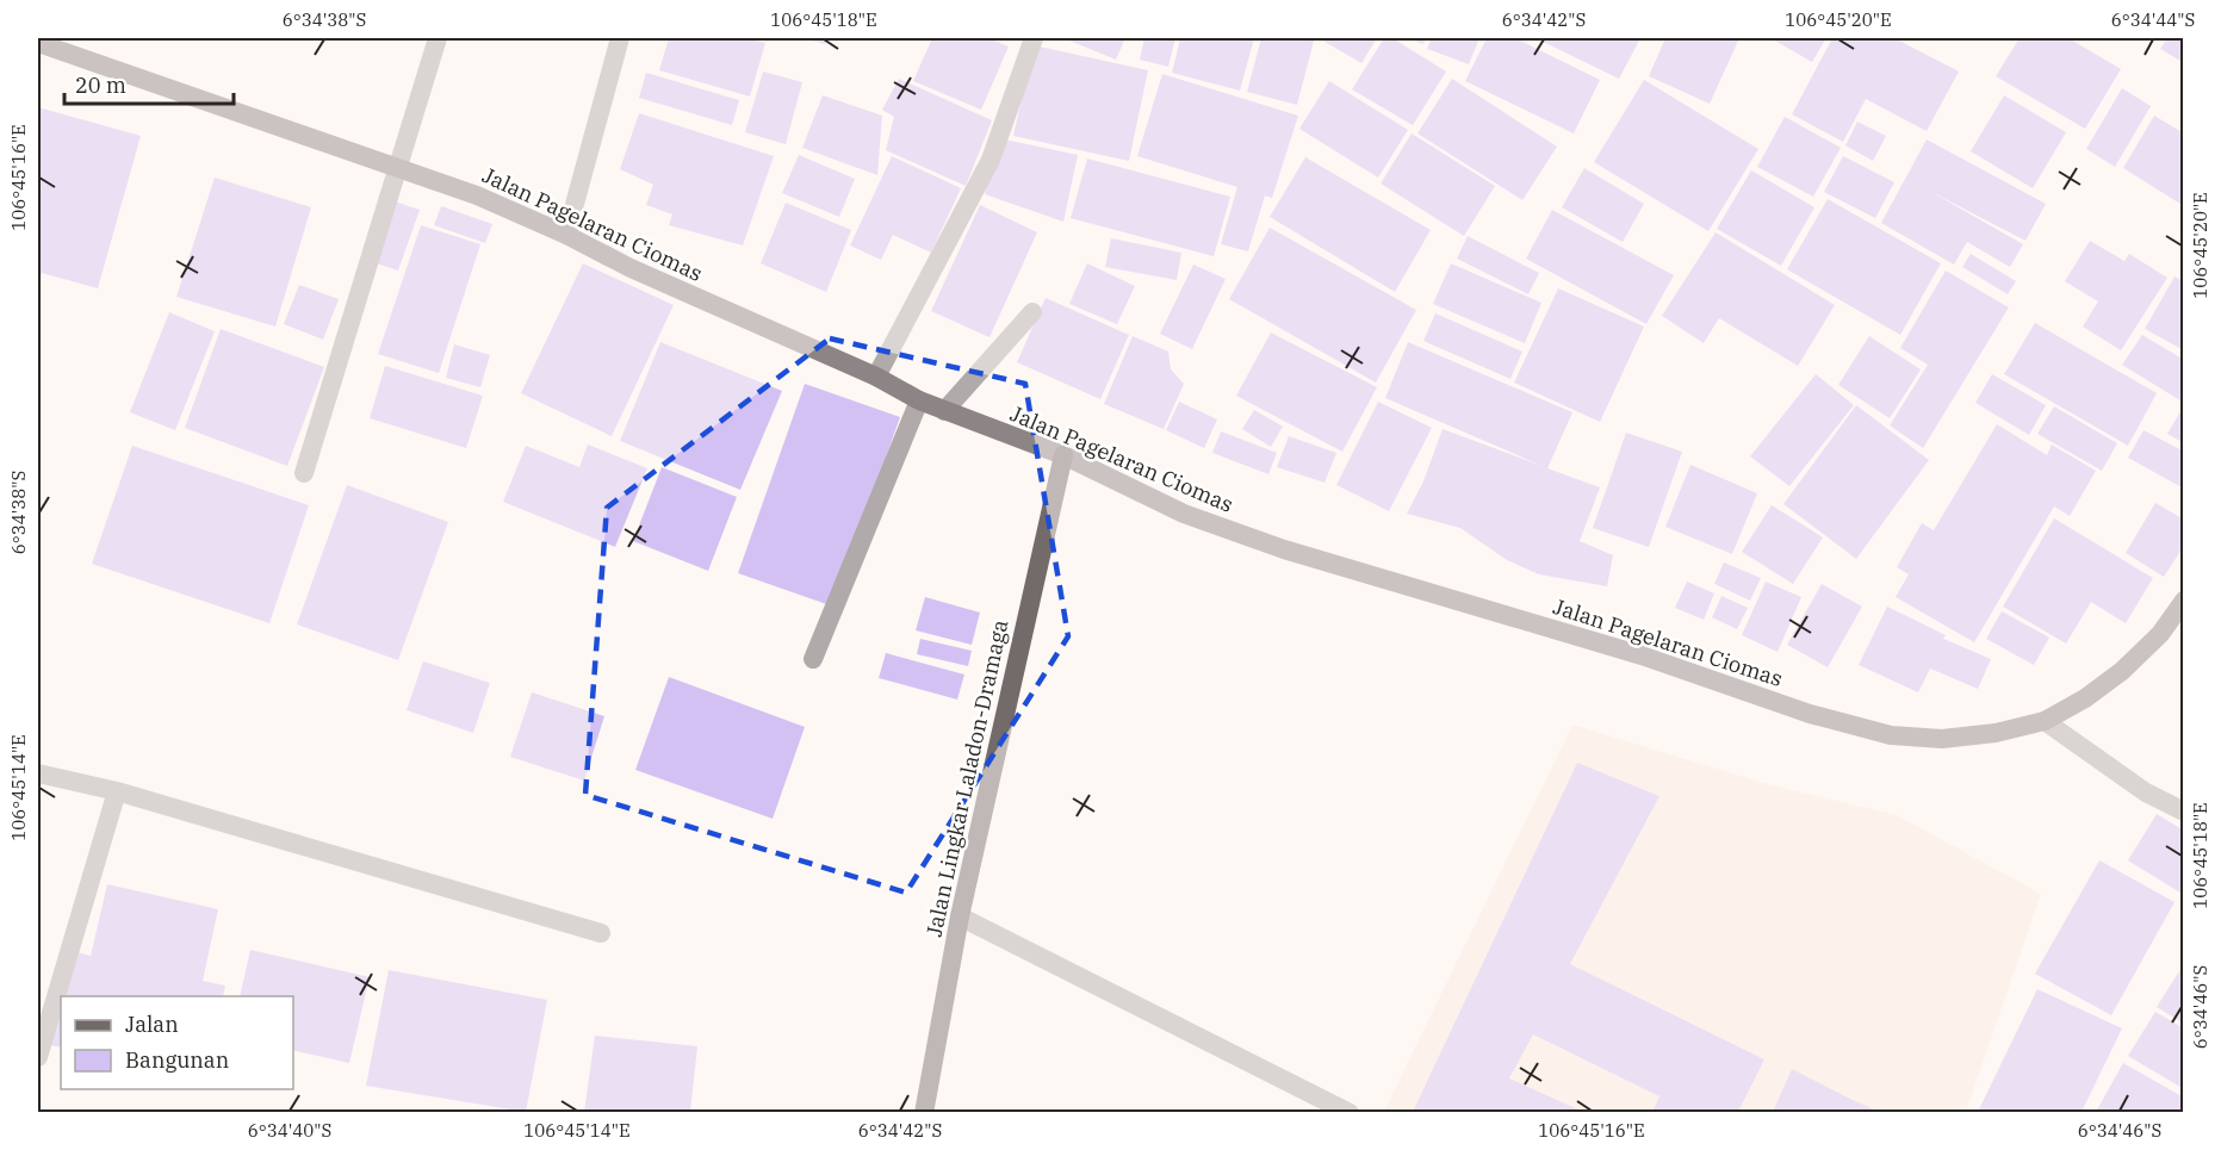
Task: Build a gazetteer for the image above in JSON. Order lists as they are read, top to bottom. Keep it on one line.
{"streets":{"main road":["Jalan Pagelaran Ciomas","Jalan Lingkar Laladon-Dramaga"]},"crossings":[["Jalan Pagelaran Ciomas","Jalan Lingkar Laladon-Dramaga"]],"legend":["Jalan","Bangunan"],"scale_bar":"20 m","coordinates":["6°34'38\"S","106°45'18\"E","6°34'42\"S","106°45'20\"E","6°34'44\"S","106°45'16\"E","106°45'14\"E","6°34'46\"S","6°34'40\"S"]}
